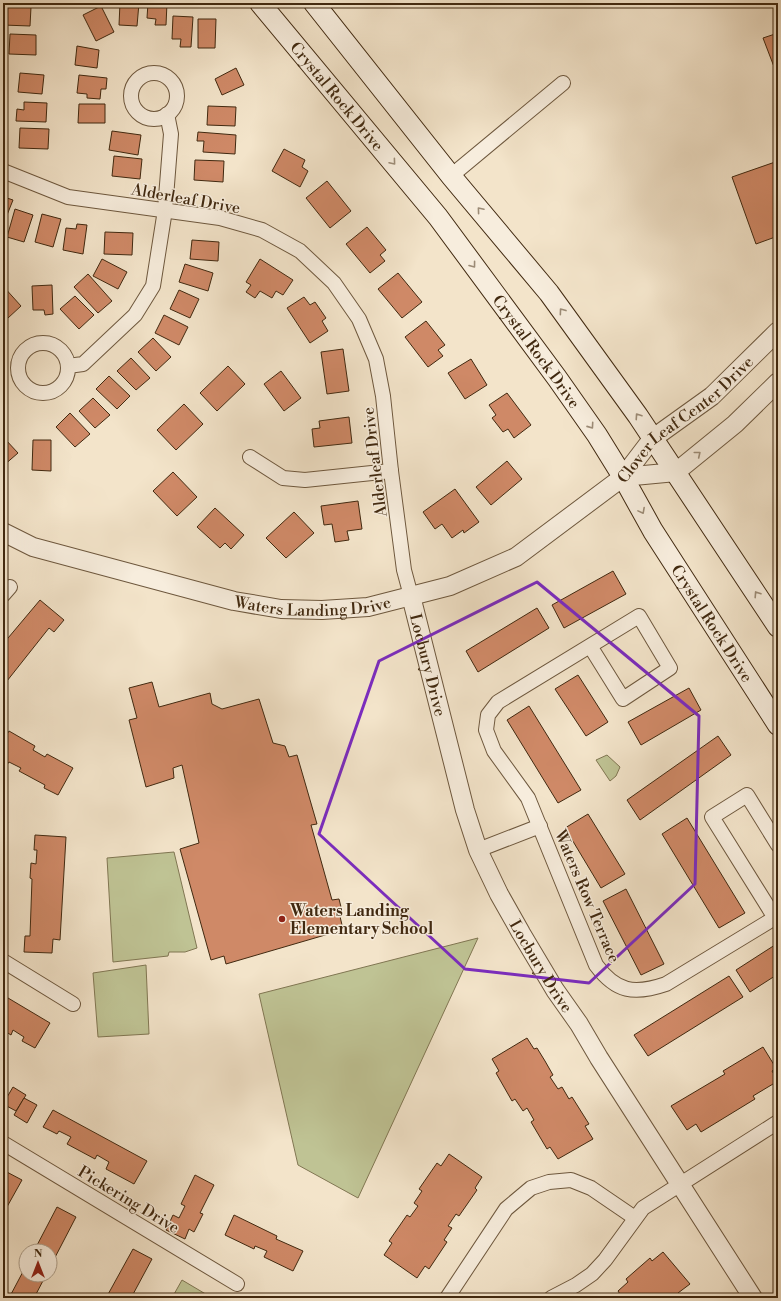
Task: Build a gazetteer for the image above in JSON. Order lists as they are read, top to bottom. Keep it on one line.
{"streets":{"main road":["Crystal Rock Drive"],"street":["Alderleaf Drive","Clover Leaf Center Drive","Waters Landing Drive","Locbury Drive","Waters Row Terrace","Pickering Drive"]},"crossings":[["Crystal Rock Drive","Clover Leaf Center Drive"],["Crystal Rock Drive","Waters Landing Drive"],["Alderleaf Drive","Waters Landing Drive"],["Alderleaf Drive","Locbury Drive"],["Clover Leaf Center Drive","Waters Landing Drive"],["Waters Landing Drive","Locbury Drive"],["Locbury Drive","Waters Row Terrace"]],"places":["Waters Landing Elementary School"],"north":"top"}
